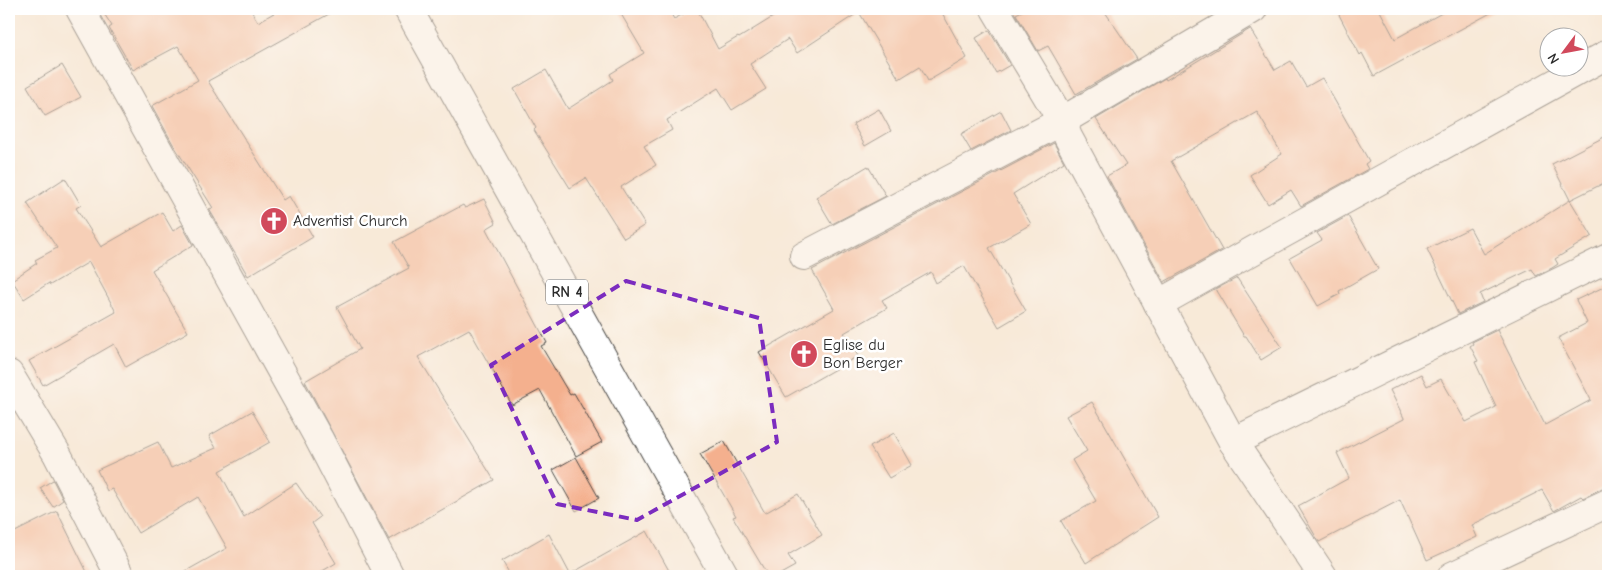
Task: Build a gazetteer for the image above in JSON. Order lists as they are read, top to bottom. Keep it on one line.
{"streets":{"street":["RN 4"]},"places":{"church":["Adventist Church","Eglise du Bon Berger"]},"north":"bottom left"}
